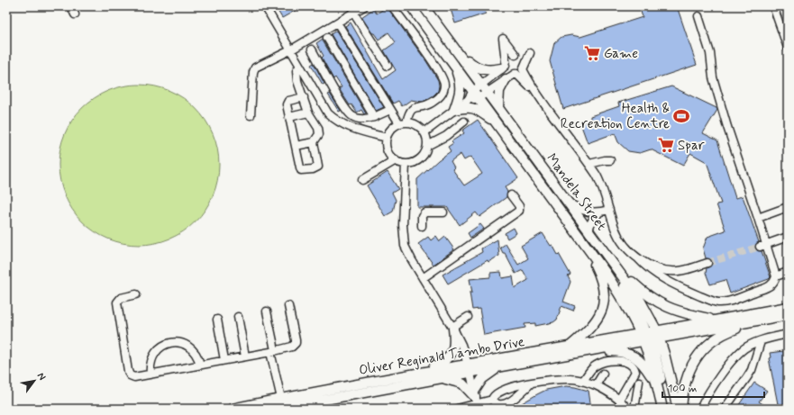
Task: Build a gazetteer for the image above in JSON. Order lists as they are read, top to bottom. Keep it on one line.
{"streets":{"main road":["Mandela Street","Oliver Reginald Tambo Drive"]},"crossings":[["Mandela Street","Oliver Reginald Tambo Drive"]],"places":{"supermarket":["Game","Spar"],"sports":["Health & Recreation Centre"]},"scale_bar":"100 m","north":"top right"}
